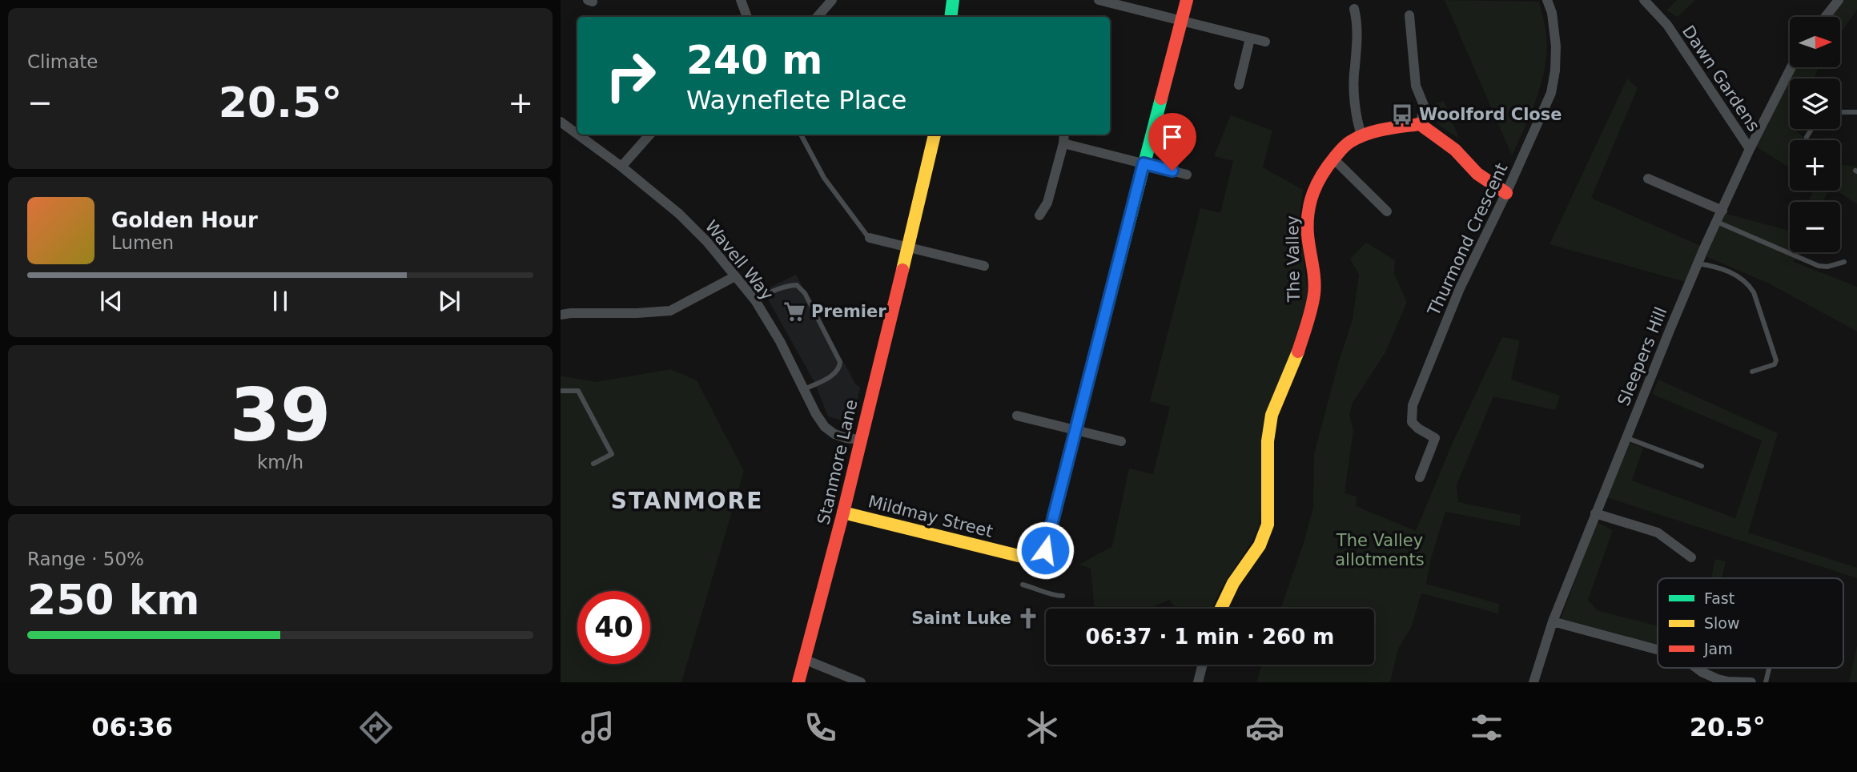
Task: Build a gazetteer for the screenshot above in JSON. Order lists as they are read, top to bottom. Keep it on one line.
{"streets":{"street":["Dawn Gardens","Thurmond Crescent","The Valley","Wavell Way","Sleepers Hill","Stanmore Lane","Mildmay Street"]},"crossings":[["Dawn Gardens","Sleepers Hill"],["Wavell Way","Stanmore Lane"],["Stanmore Lane","Mildmay Street"]],"districts":["STANMORE"],"parks":["The Valley allotments"],"places":{"bus stop":["Woolford Close"],"supermarket":["Premier"],"church":["Saint Luke"]},"legend":["Fast","Slow","Jam"],"north":"right","page":{"tile":["Climate",["39","km/h"],["Range · 50%","250 km"]],"map_buttons":["+","−"],"turn":["240 m","Wayneflete Place"],"heat":["−","20.5°","+"],"song":["Golden Hour","Lumen"],"limit":"40","trip":"06:37 · 1 min · 260 m","tabs":["06:36","20.5°"]}}
